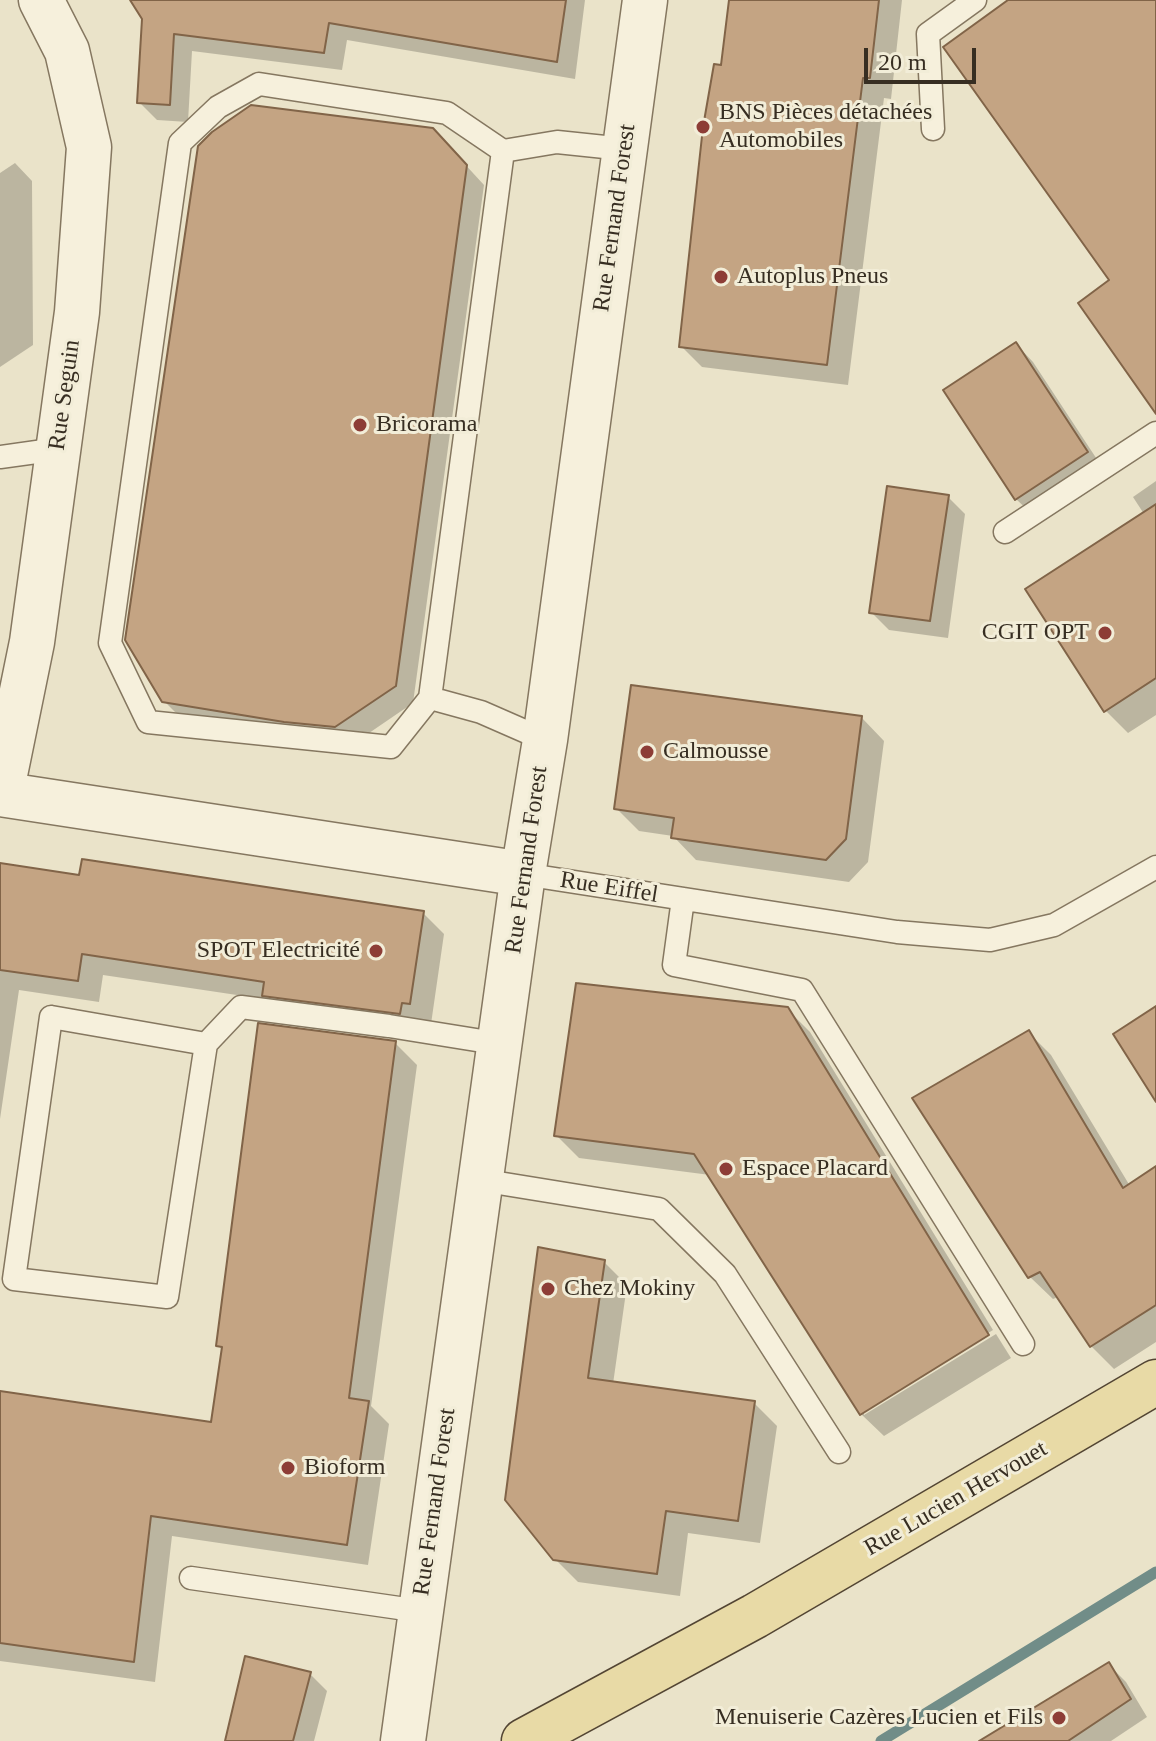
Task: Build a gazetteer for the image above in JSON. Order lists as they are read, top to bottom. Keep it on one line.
{"streets":{"main road":["Rue Lucien Hervouet"],"street":["Rue Fernand Forest","Rue Seguin","Rue Eiffel"]},"crossings":[["Rue Fernand Forest","Rue Eiffel"],["Rue Seguin","Rue Eiffel"]],"places":["BNS Pièces détachées Automobiles","Autoplus Pneus","Bricorama","CGIT OPT","Calmousse","SPOT Electricité","Espace Placard","Chez Mokiny","Bioform","Menuiserie Cazères Lucien et Fils"],"scale_bar":"20 m"}
